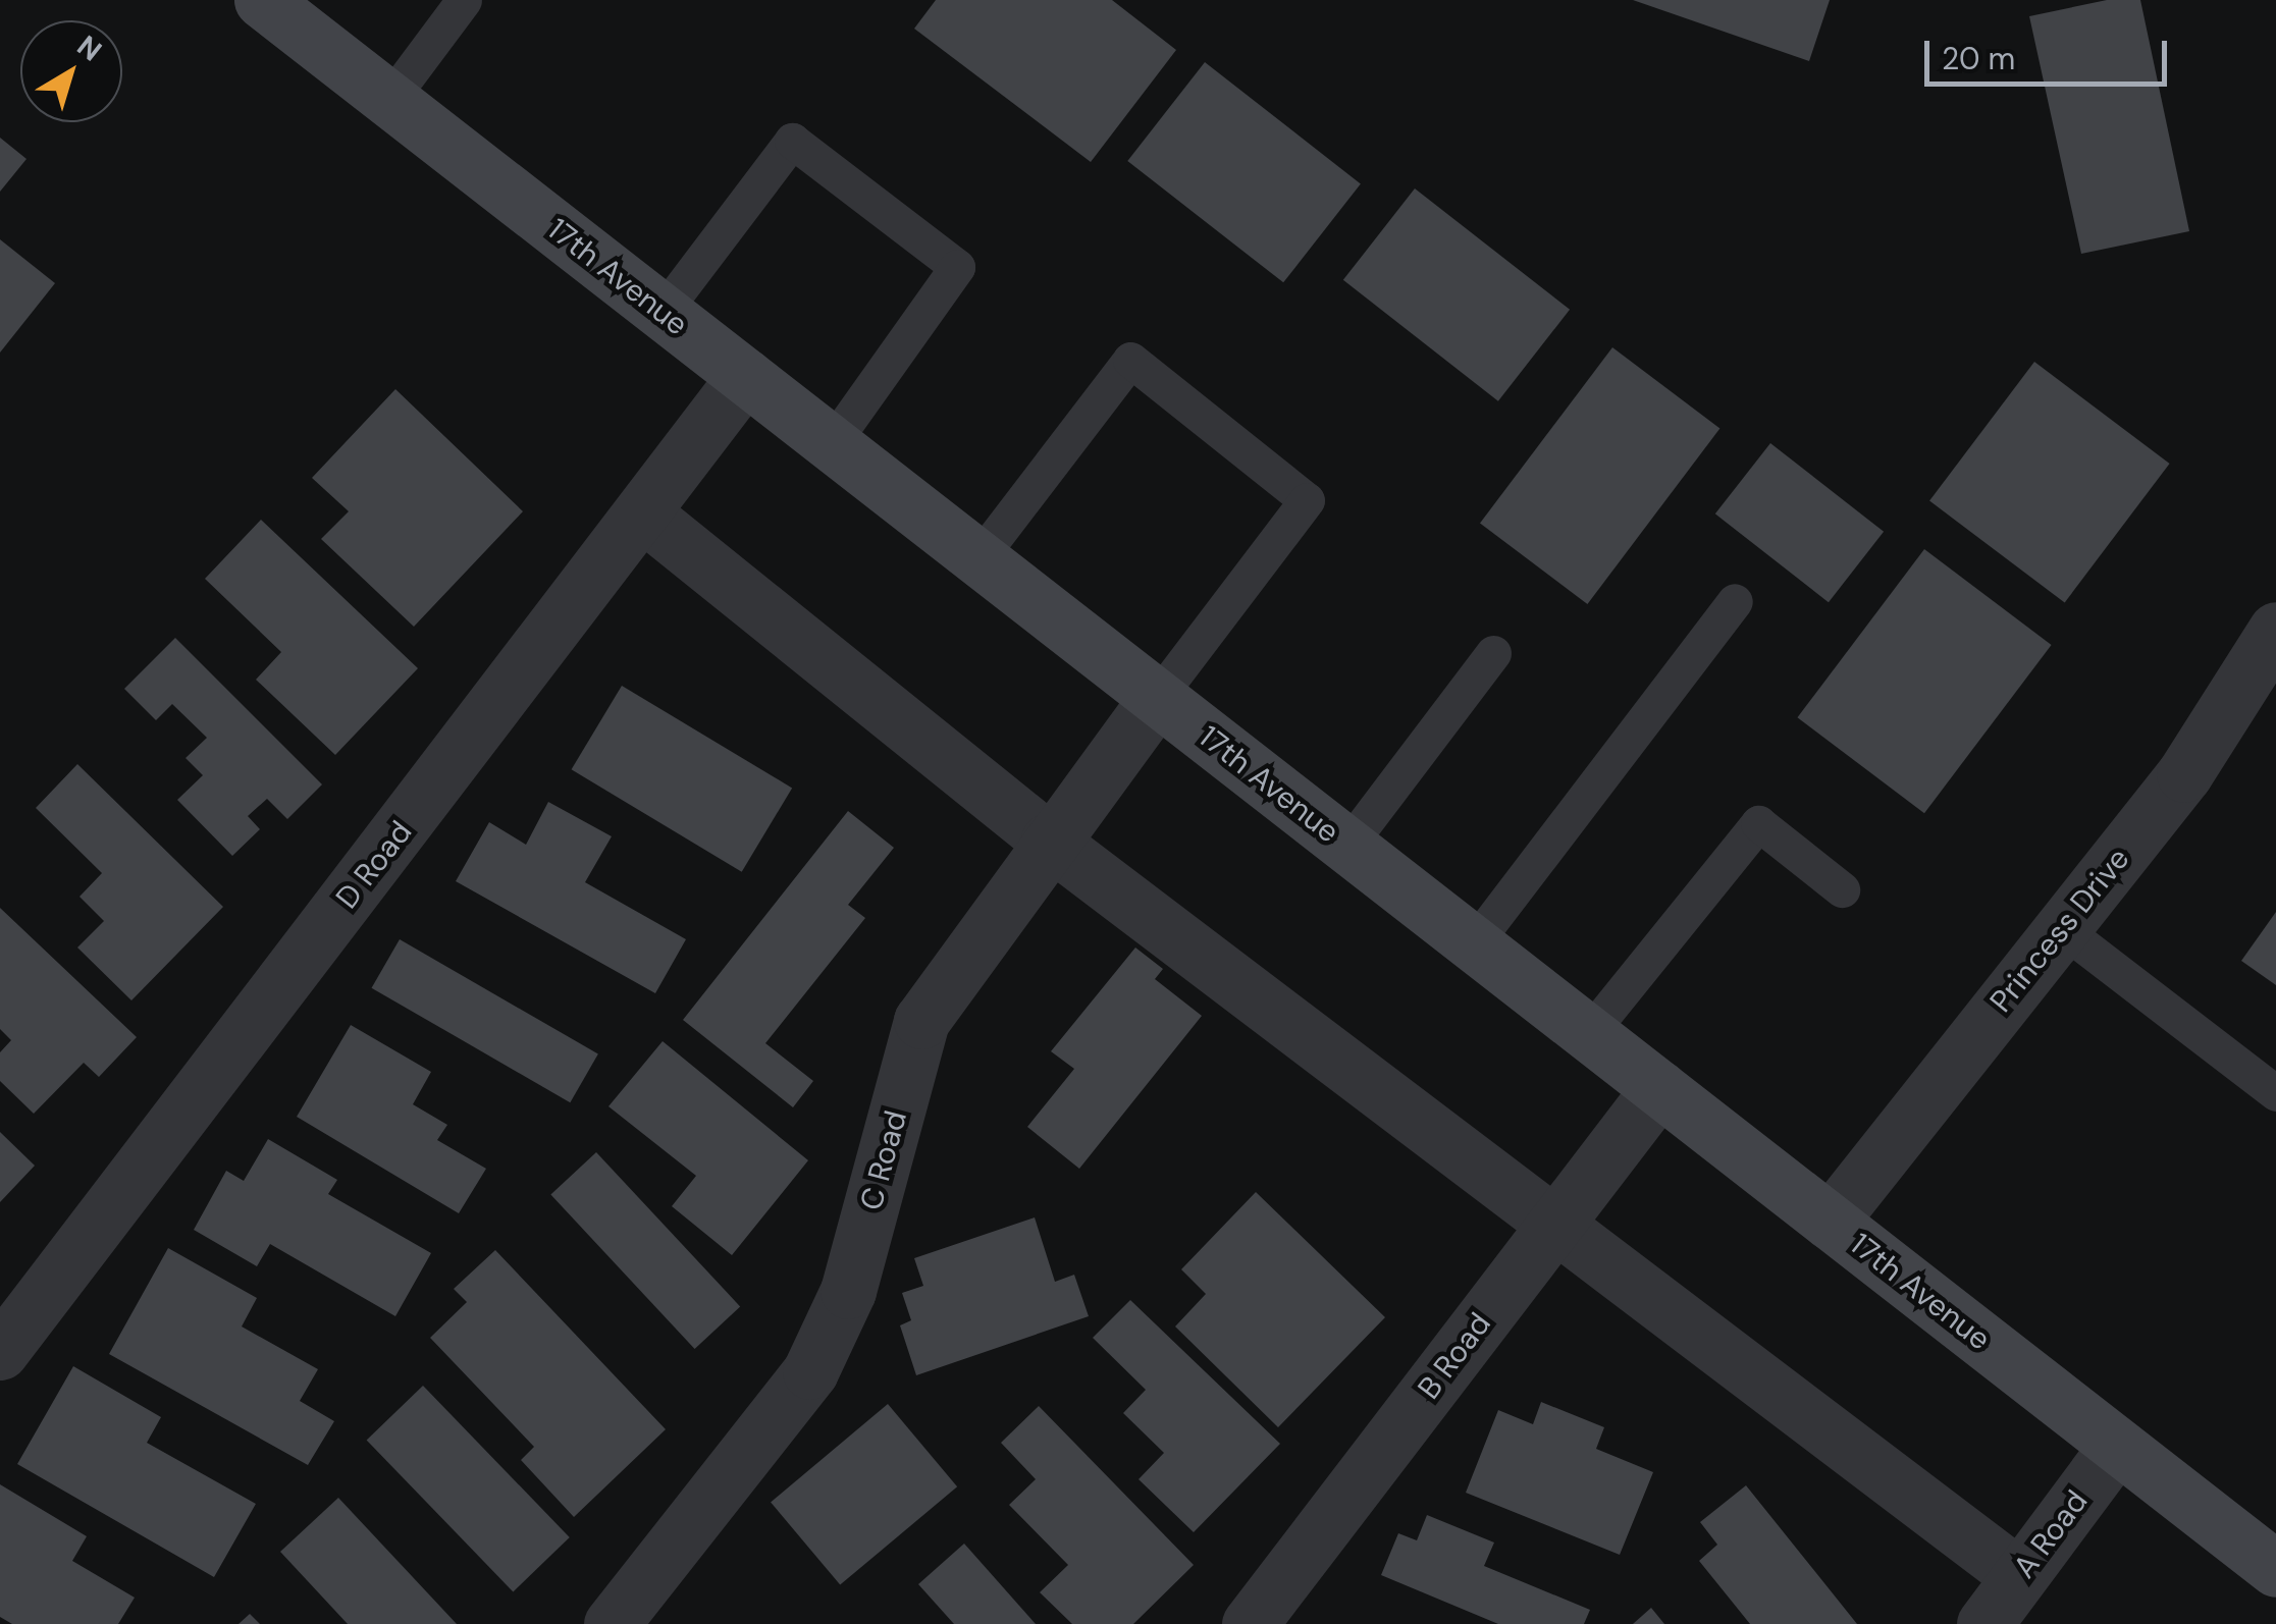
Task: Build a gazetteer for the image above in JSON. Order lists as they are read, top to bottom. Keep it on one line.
{"streets":{"main road":["17th Avenue"],"street":["D Road","Princess Drive","C Road","B Road","A Road"]},"crossings":[["17th Avenue","D Road"],["17th Avenue","Princess Drive"],["17th Avenue","C Road"],["17th Avenue","B Road"],["17th Avenue","A Road"]],"scale_bar":"20 m","north":"top right"}
